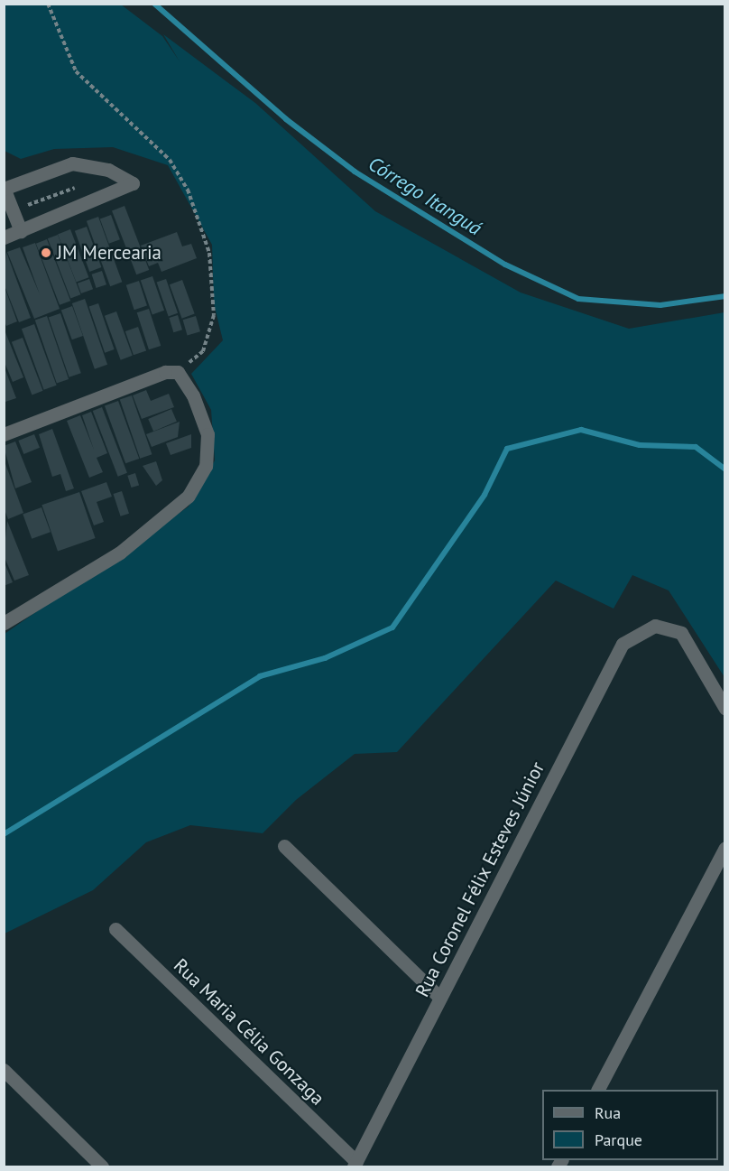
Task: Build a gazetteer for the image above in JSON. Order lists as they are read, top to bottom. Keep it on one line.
{"streets":{"street":["Rua Coronel Félix Esteves Júnior","Rua Maria Célia Gonzaga"]},"crossings":[["Rua Coronel Félix Esteves Júnior","Rua Maria Célia Gonzaga"]],"water":["Córrego Itanguá"],"places":["JM Mercearia"],"legend":["Rua","Parque"]}
